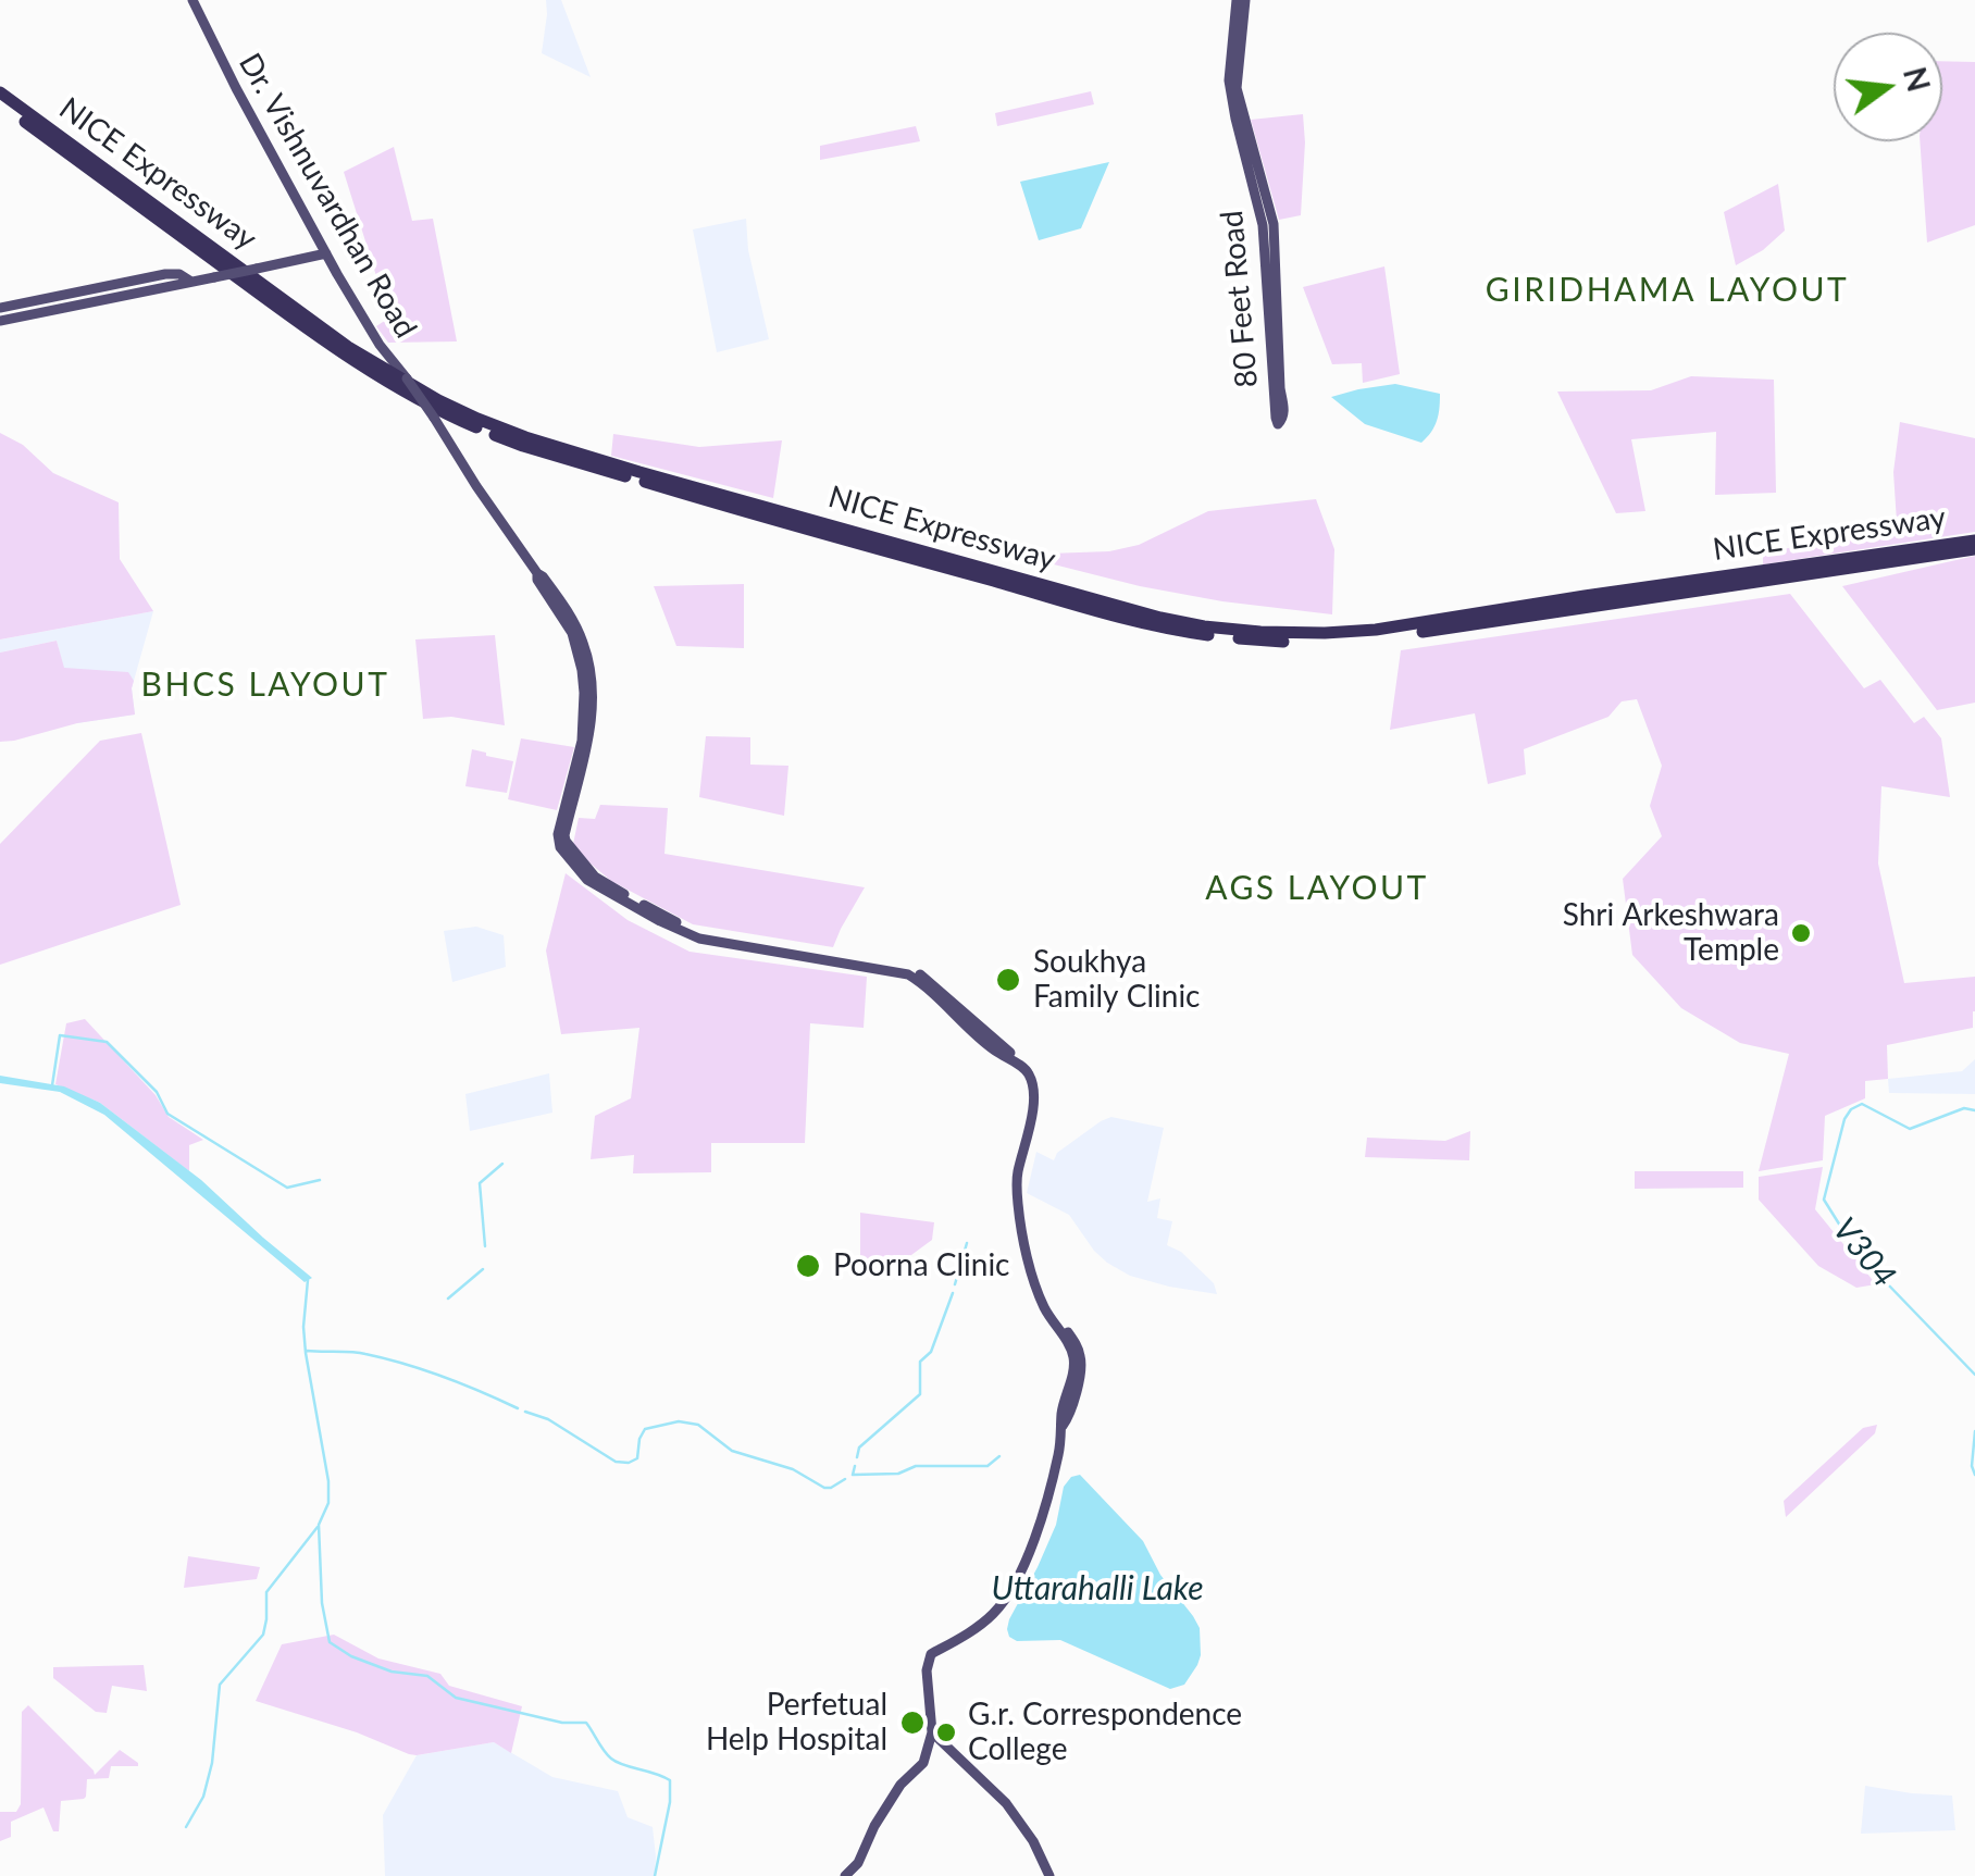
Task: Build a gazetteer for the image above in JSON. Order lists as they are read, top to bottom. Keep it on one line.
{"streets":{"highway":["NICE Expressway"],"main road":["Dr. Vishnuvardhan Road","80 Feet Road"]},"districts":["GIRIDHAMA LAYOUT","BHCS LAYOUT","AGS LAYOUT"],"water":["V304","Uttarahalli Lake"],"places":["Shri Arkeshwara Temple","Soukhya Family Clinic","Poorna Clinic","Perfetual Help Hospital","G.r. Correspondence College"],"north":"right"}
